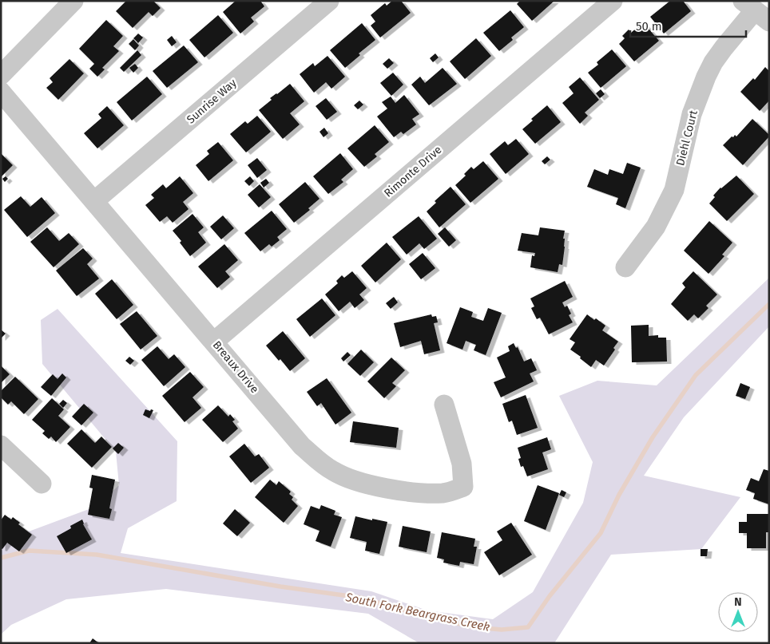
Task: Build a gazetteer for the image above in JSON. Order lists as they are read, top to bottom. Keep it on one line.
{"streets":{"street":["Sunrise Way","Diehl Court","Rimonte Drive","Breaux Drive"]},"crossings":[["Sunrise Way","Breaux Drive"],["Rimonte Drive","Breaux Drive"]],"water":["South Fork Beargrass Creek"],"scale_bar":"50 m","north":"top"}
